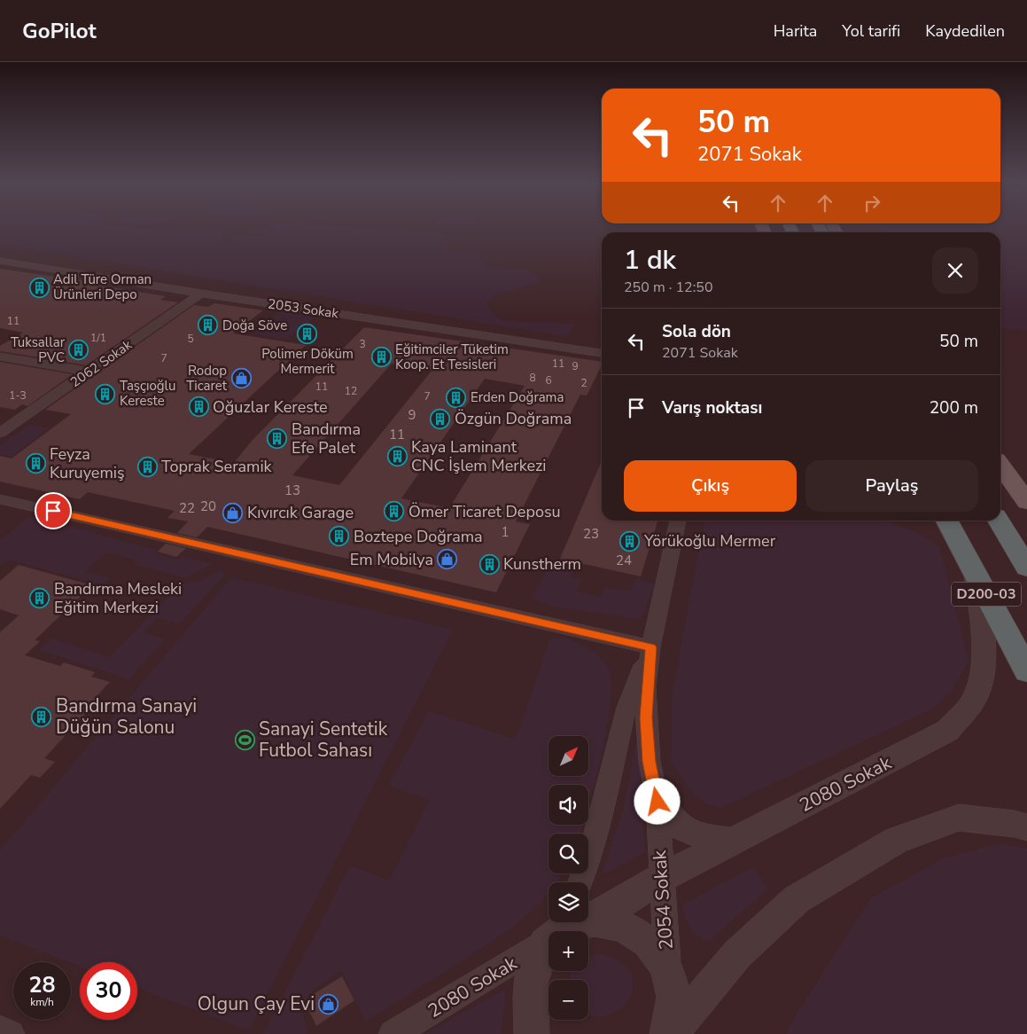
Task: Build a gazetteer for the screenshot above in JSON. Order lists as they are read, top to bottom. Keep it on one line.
{"streets":{"highway":["D200-03"],"street":["2053 Sokak","2062 Sokak","2080 Sokak","2054 Sokak"]},"crossings":[["2053 Sokak","2062 Sokak"],["D200-03","2080 Sokak"],["2080 Sokak","2054 Sokak"]],"places":{"building":["Adil Türe Orman Ürünleri Depo","Doğa Söve","Polimer Döküm Mermerit","Tuksallar PVC","Eğitimciler Tüketim Koop. Et Tesisleri","Taşçıoğlu Kereste","Erden Doğrama","Oğuzlar Kereste","Özgün Doğrama","Bandırma Efe Palet","Kaya Laminant CNC İşlem Merkezi","Feyza Kuruyemiş","Toprak Seramik","Ömer Ticaret Deposu","Boztepe Doğrama","Yörükoğlu Mermer","Kunstherm","Bandırma Mesleki Eğitim Merkezi","Bandırma Sanayi Düğün Salonu"],"shop":["Rodop Ticaret","Kıvırcık Garage","Em Mobilya","Olgun Çay Evi"],"sports":["Sanayi Sentetik Futbol Sahası"]},"house_numbers":["11","1/1","5","3","7","11","9","8","6","2","11","12","1-3","7","9","11","13","20","22","1","23","24"],"north":"top right","page":{"header":"GoPilot","nav":["Harita","Yol tarifi","Kaydedilen"],"turn":["50 m","2071 Sokak"],"heading":["1 dk","250 m · 12:50"],"list":[{"name":"Sola dön","note":"2071 Sokak","value":"50 m"},{"name":"Varış noktası","value":"200 m"}],"buttons":["Çıkış","Paylaş"],"map_buttons":["+","−"],"speed":"28 km/h","limit":"30"}}
